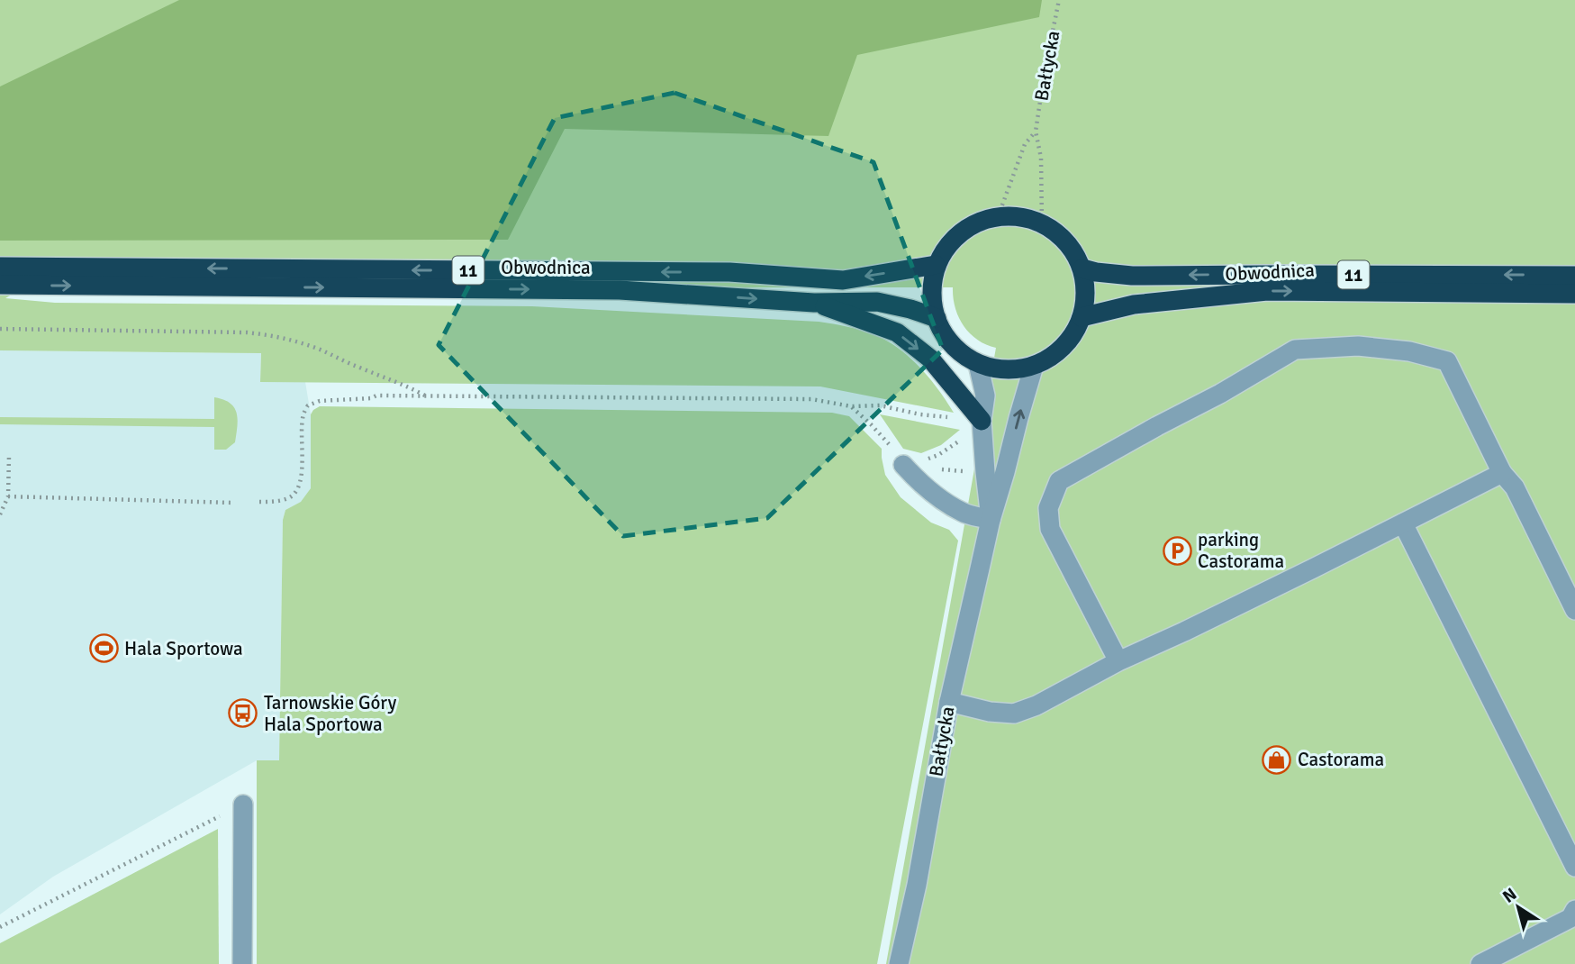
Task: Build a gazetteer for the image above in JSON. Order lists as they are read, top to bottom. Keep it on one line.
{"streets":{"highway":["Obwodnica","11"],"street":["Bałtycka"]},"crossings":[["Bałtycka","Obwodnica"]],"places":{"parking":["parking Castorama"],"sports":["Hala Sportowa"],"bus stop":["Tarnowskie Góry Hala Sportowa"],"shop":["Castorama"]},"north":"top left"}
